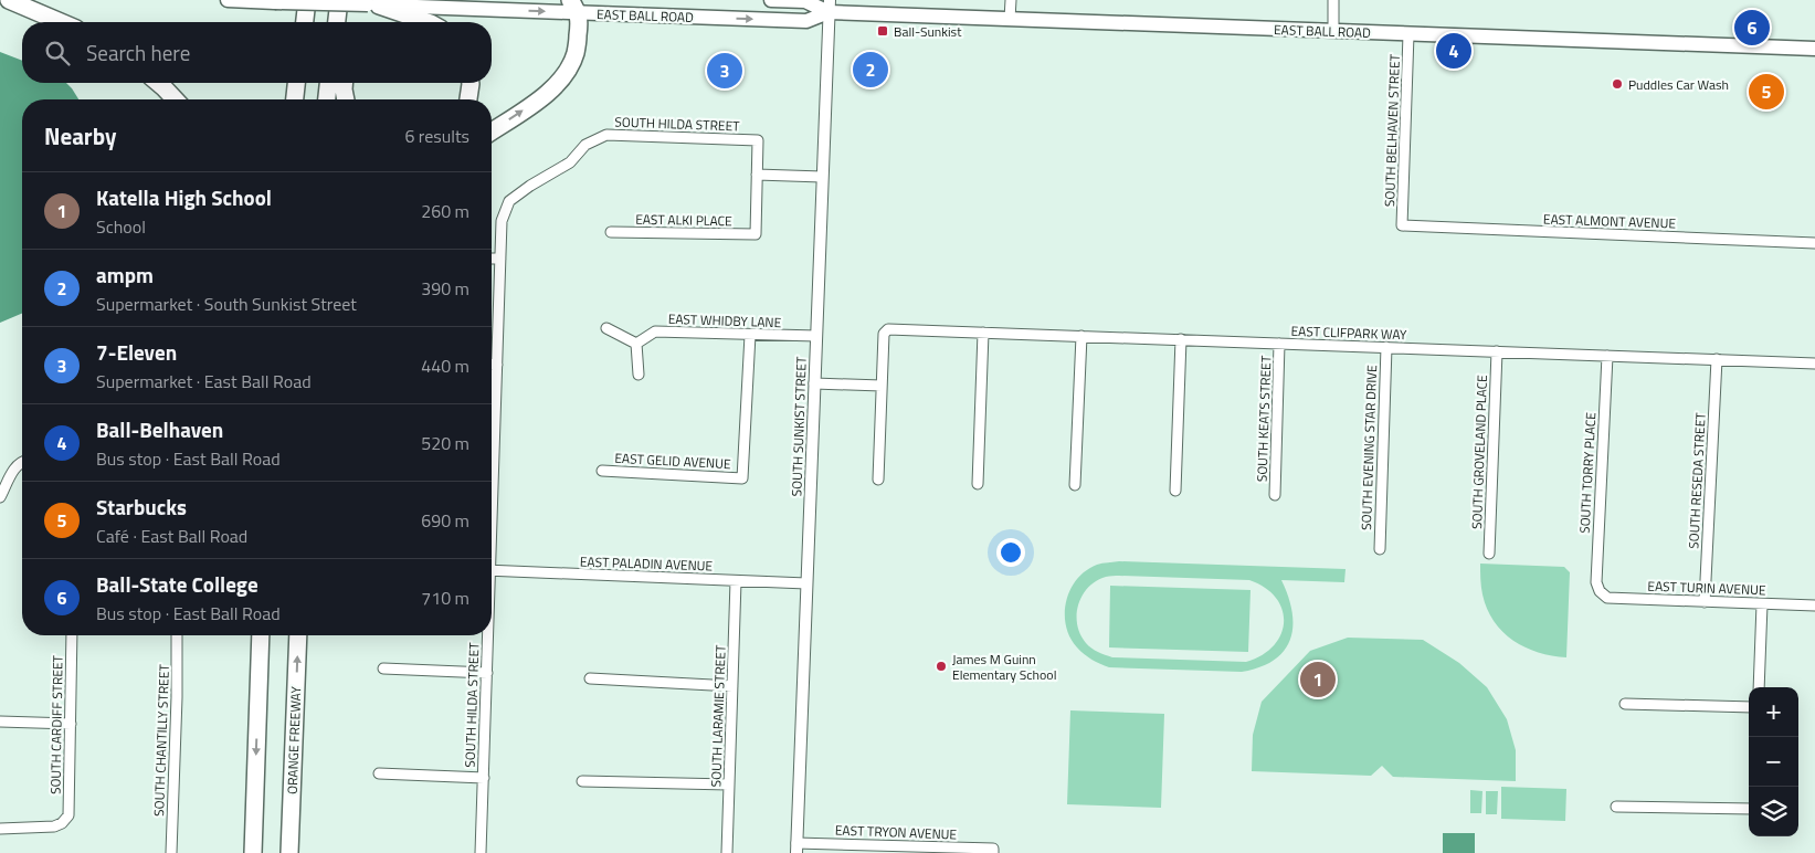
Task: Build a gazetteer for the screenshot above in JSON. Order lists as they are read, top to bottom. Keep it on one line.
{"streets":{"highway":["ORANGE FREEWAY"],"main road":["EAST BALL ROAD"],"street":["SOUTH HILDA STREET","SOUTH BELHAVEN STREET","EAST ALKI PLACE","EAST ALMONT AVENUE","EAST WHIDBY LANE","EAST CLIFPARK WAY","SOUTH KEATS STREET","SOUTH SUNKIST STREET","SOUTH EVENING STAR DRIVE","SOUTH GROVELAND PLACE","EAST GELID AVENUE","SOUTH TORRY PLACE","SOUTH RESEDA STREET","EAST PALADIN AVENUE","EAST TURIN AVENUE","SOUTH LARAMIE STREET","SOUTH CARDIFF STREET","SOUTH CHANTILLY STREET","EAST TRYON AVENUE"]},"crossings":[["EAST BALL ROAD","SOUTH BELHAVEN STREET"],["EAST BALL ROAD","SOUTH SUNKIST STREET"],["SOUTH HILDA STREET","EAST ALKI PLACE"],["SOUTH BELHAVEN STREET","EAST ALMONT AVENUE"],["EAST WHIDBY LANE","SOUTH SUNKIST STREET"],["EAST WHIDBY LANE","EAST GELID AVENUE"],["EAST CLIFPARK WAY","SOUTH KEATS STREET"],["EAST CLIFPARK WAY","SOUTH EVENING STAR DRIVE"],["EAST CLIFPARK WAY","SOUTH GROVELAND PLACE"],["EAST CLIFPARK WAY","SOUTH TORRY PLACE"],["EAST CLIFPARK WAY","SOUTH RESEDA STREET"],["SOUTH SUNKIST STREET","EAST PALADIN AVENUE"],["SOUTH SUNKIST STREET","EAST TRYON AVENUE"],["SOUTH TORRY PLACE","EAST TURIN AVENUE"],["SOUTH RESEDA STREET","EAST TURIN AVENUE"],["EAST PALADIN AVENUE","SOUTH LARAMIE STREET"]],"places":{"transit":["Ball-Sunkist"],"other":["Puddles Car Wash","James M Guinn Elementary School"]},"page":{"pins":["6","4","2","3","5","1"],"search":"Search here","heading":["Nearby","6 results"],"list":[{"mark":"1","name":"Katella High School","note":"School","value":"260 m"},{"mark":"2","name":"ampm","note":"Supermarket · South Sunkist Street","value":"390 m"},{"mark":"3","name":"7-Eleven","note":"Supermarket · East Ball Road","value":"440 m"},{"mark":"4","name":"Ball-Belhaven","note":"Bus stop · East Ball Road","value":"520 m"},{"mark":"5","name":"Starbucks","note":"Café · East Ball Road","value":"690 m"},{"mark":"6","name":"Ball-State College","note":"Bus stop · East Ball Road","value":"710 m"}],"map_buttons":["+","−"]}}
